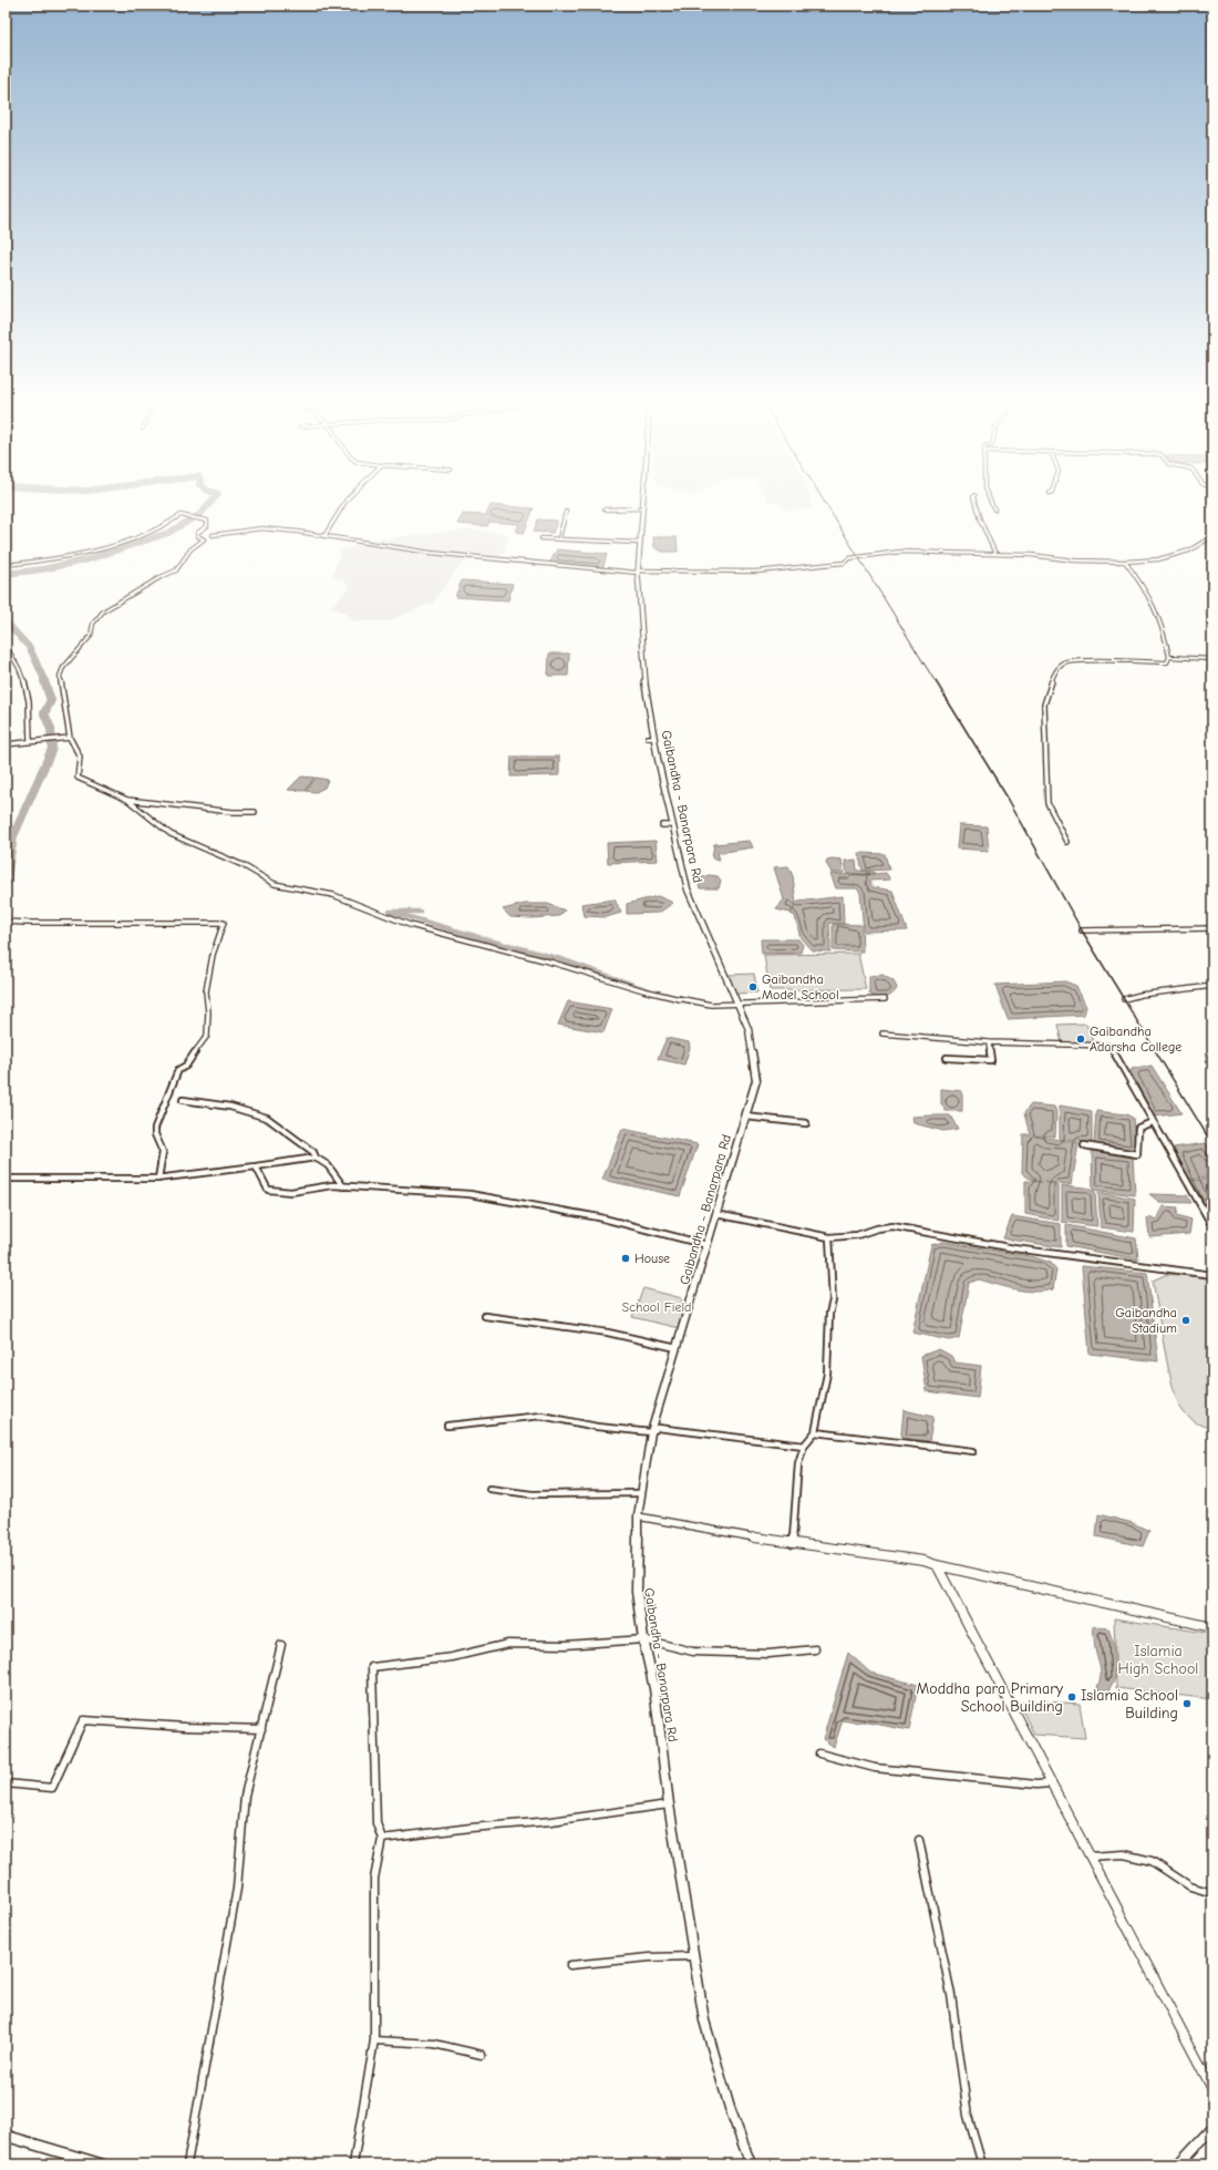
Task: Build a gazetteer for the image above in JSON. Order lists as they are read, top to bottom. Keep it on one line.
{"streets":{"main road":["Gaibandha - Banarpara Rd"]},"parks":["School Field","Islamia High School"],"places":["Gaibandha Model School","Gaibandha Adarsha College","House","Gaibandha Stadium","Moddha para Primary School Building","Islamia School Building"]}
